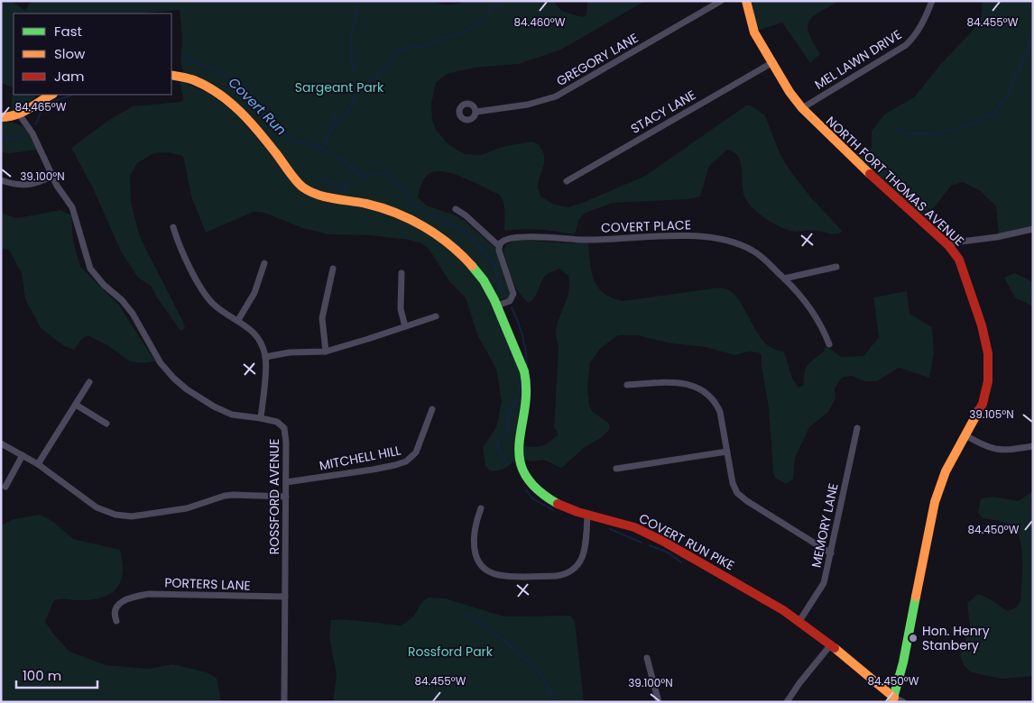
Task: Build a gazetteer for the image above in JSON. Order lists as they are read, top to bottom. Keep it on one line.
{"streets":{"street":["GREGORY LANE","MEL LAWN DRIVE","STACY LANE","NORTH FORT THOMAS AVENUE","COVERT PLACE","MITCHELL HILL","ROSSFORD AVENUE","MEMORY LANE","COVERT RUN PIKE","PORTERS LANE"]},"crossings":[["MEL LAWN DRIVE","NORTH FORT THOMAS AVENUE"],["STACY LANE","NORTH FORT THOMAS AVENUE"],["NORTH FORT THOMAS AVENUE","COVERT RUN PIKE"],["MITCHELL HILL","ROSSFORD AVENUE"],["ROSSFORD AVENUE","PORTERS LANE"],["MEMORY LANE","COVERT RUN PIKE"]],"water":["Covert Run"],"parks":["Sargeant Park","Rossford Park"],"places":["Hon. Henry Stanbery"],"legend":["Fast","Slow","Jam"],"scale_bar":"100 m","coordinates":["84.460°W","84.455°W","84.465°W","39.100°N","39.105°N","84.450°W"]}
